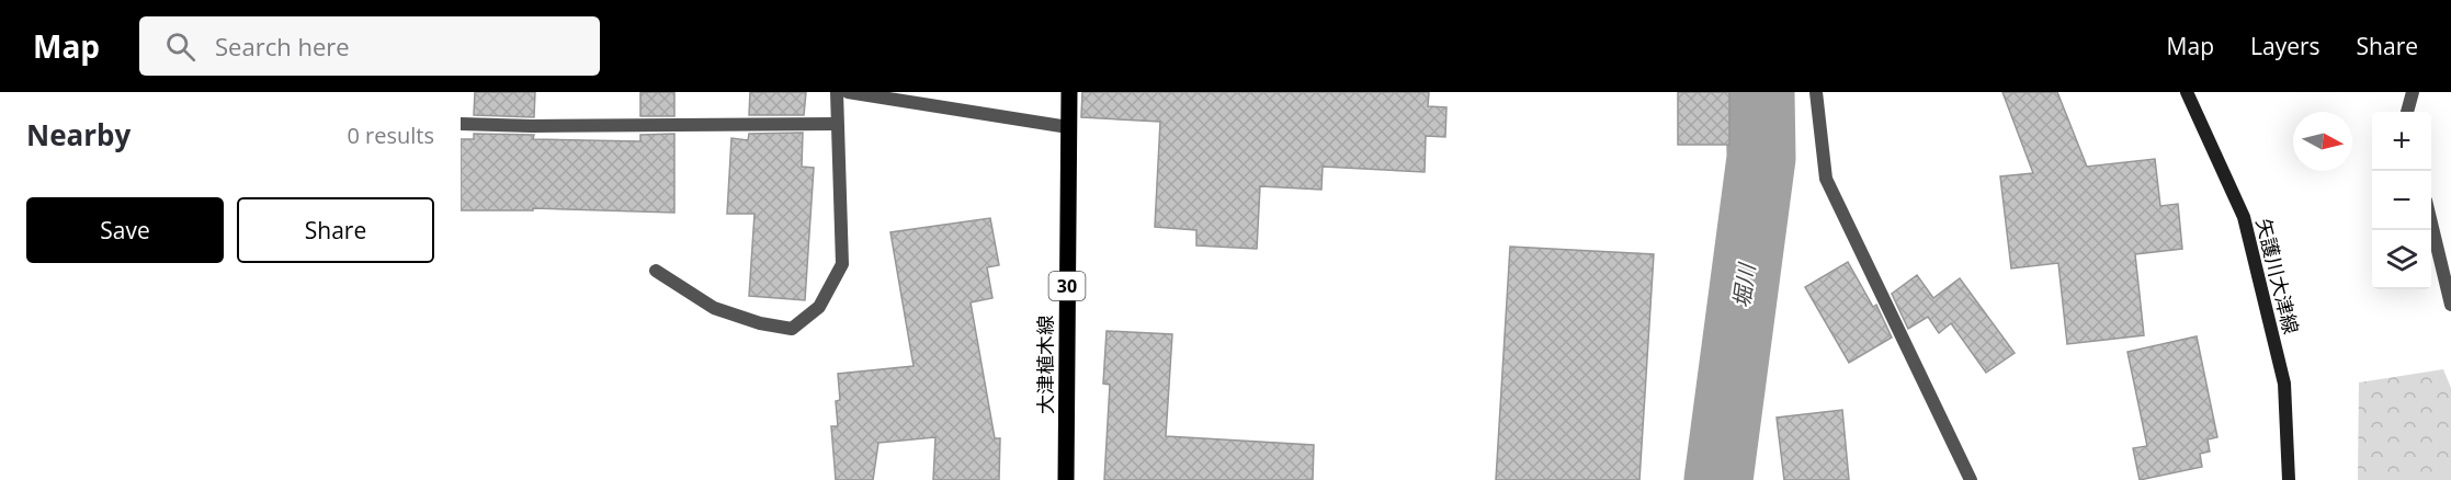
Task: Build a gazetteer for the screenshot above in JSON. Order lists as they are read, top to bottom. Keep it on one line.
{"streets":{"main road":["矢護川大津線","30","大津植木線"]},"water":["堀川"],"north":"right","page":{"header":"Map","search":"Search here","nav":["Map","Layers","Share"],"heading":["Nearby","0 results"],"map_buttons":["+","−"],"buttons":["Save","Share"]}}
